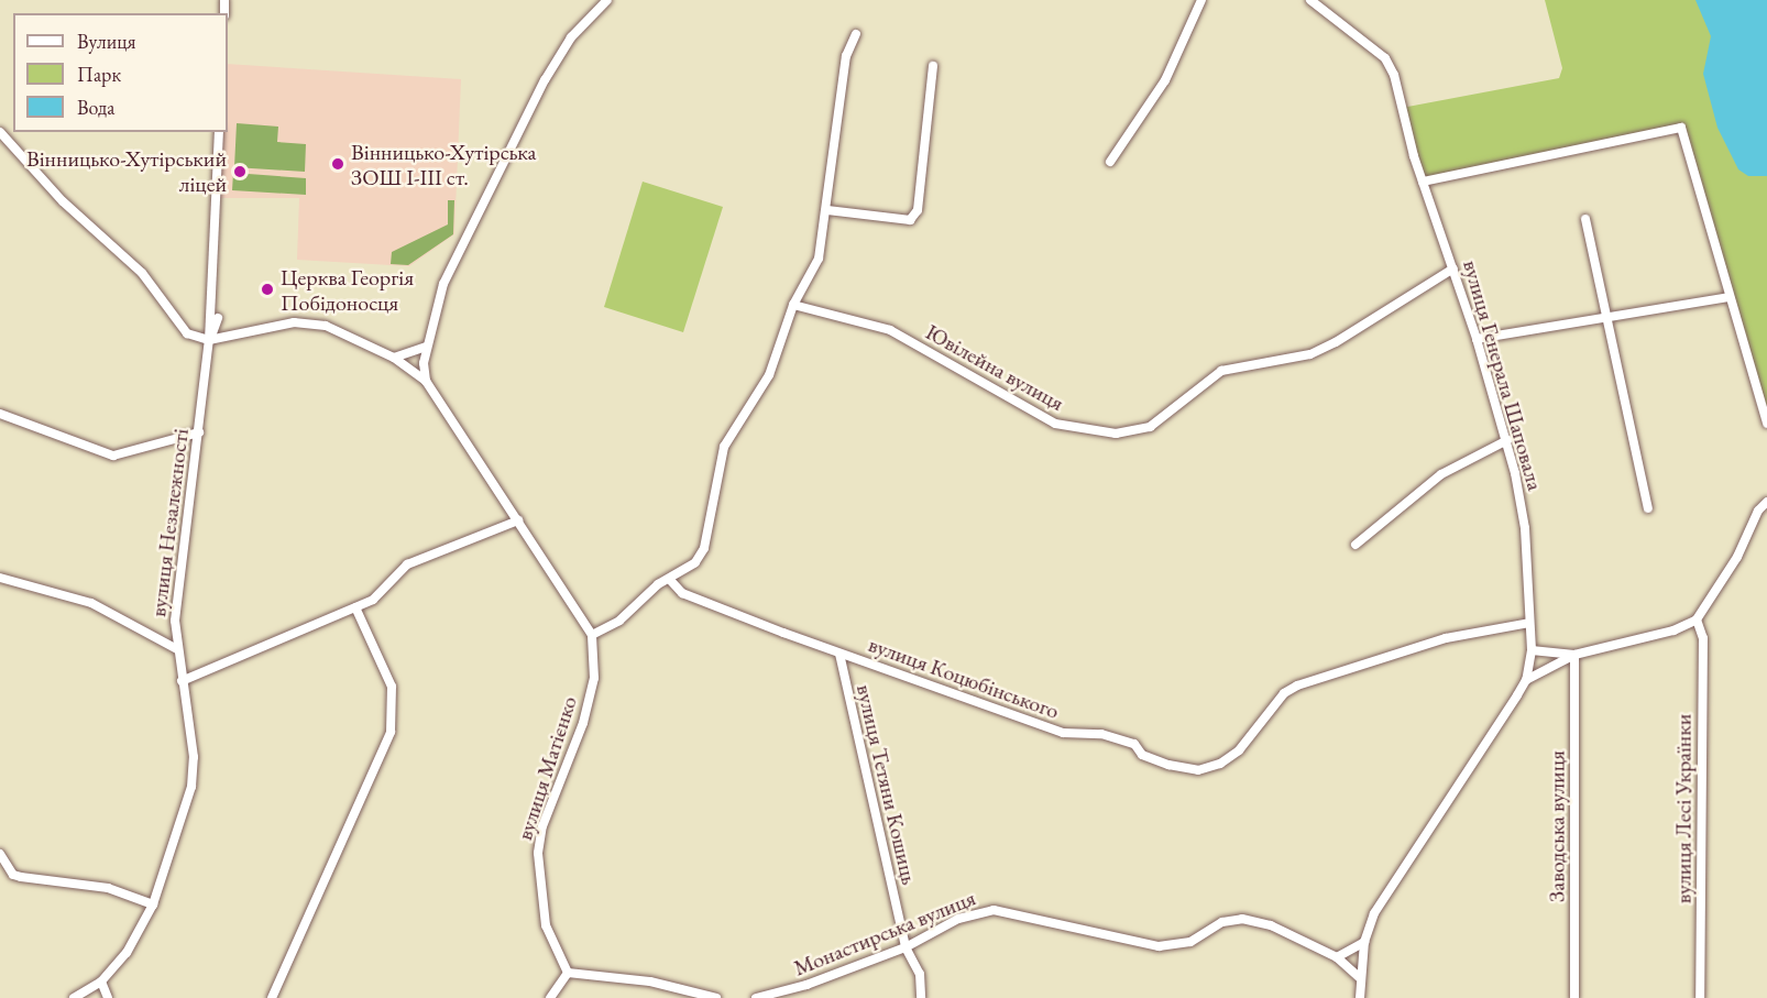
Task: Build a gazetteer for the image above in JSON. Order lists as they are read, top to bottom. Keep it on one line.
{"streets":{"street":["Ювілейна вулиця","вулиця Генерала Шаповала","вулиця Коцюбінського","вулиця Матієнко","вулиця Тетяни Кошиць","вулиця Лесі Українки","Заводська вулиця","Монастирська вулиця"]},"crossings":[["Ювілейна вулиця","вулиця Генерала Шаповала"],["вулиця Генерала Шаповала","вулиця Коцюбінського"],["вулиця Генерала Шаповала","Монастирська вулиця"],["вулиця Коцюбінського","вулиця Тетяни Кошиць"],["вулиця Тетяни Кошиць","Монастирська вулиця"]],"places":["Вінницько-Хутірська ЗОШ І-ІІІ ст.","Вінницько-Хутірський ліцей","Церква Георгія Побідоносця"],"legend":["Вулиця","Парк","Вода"]}
